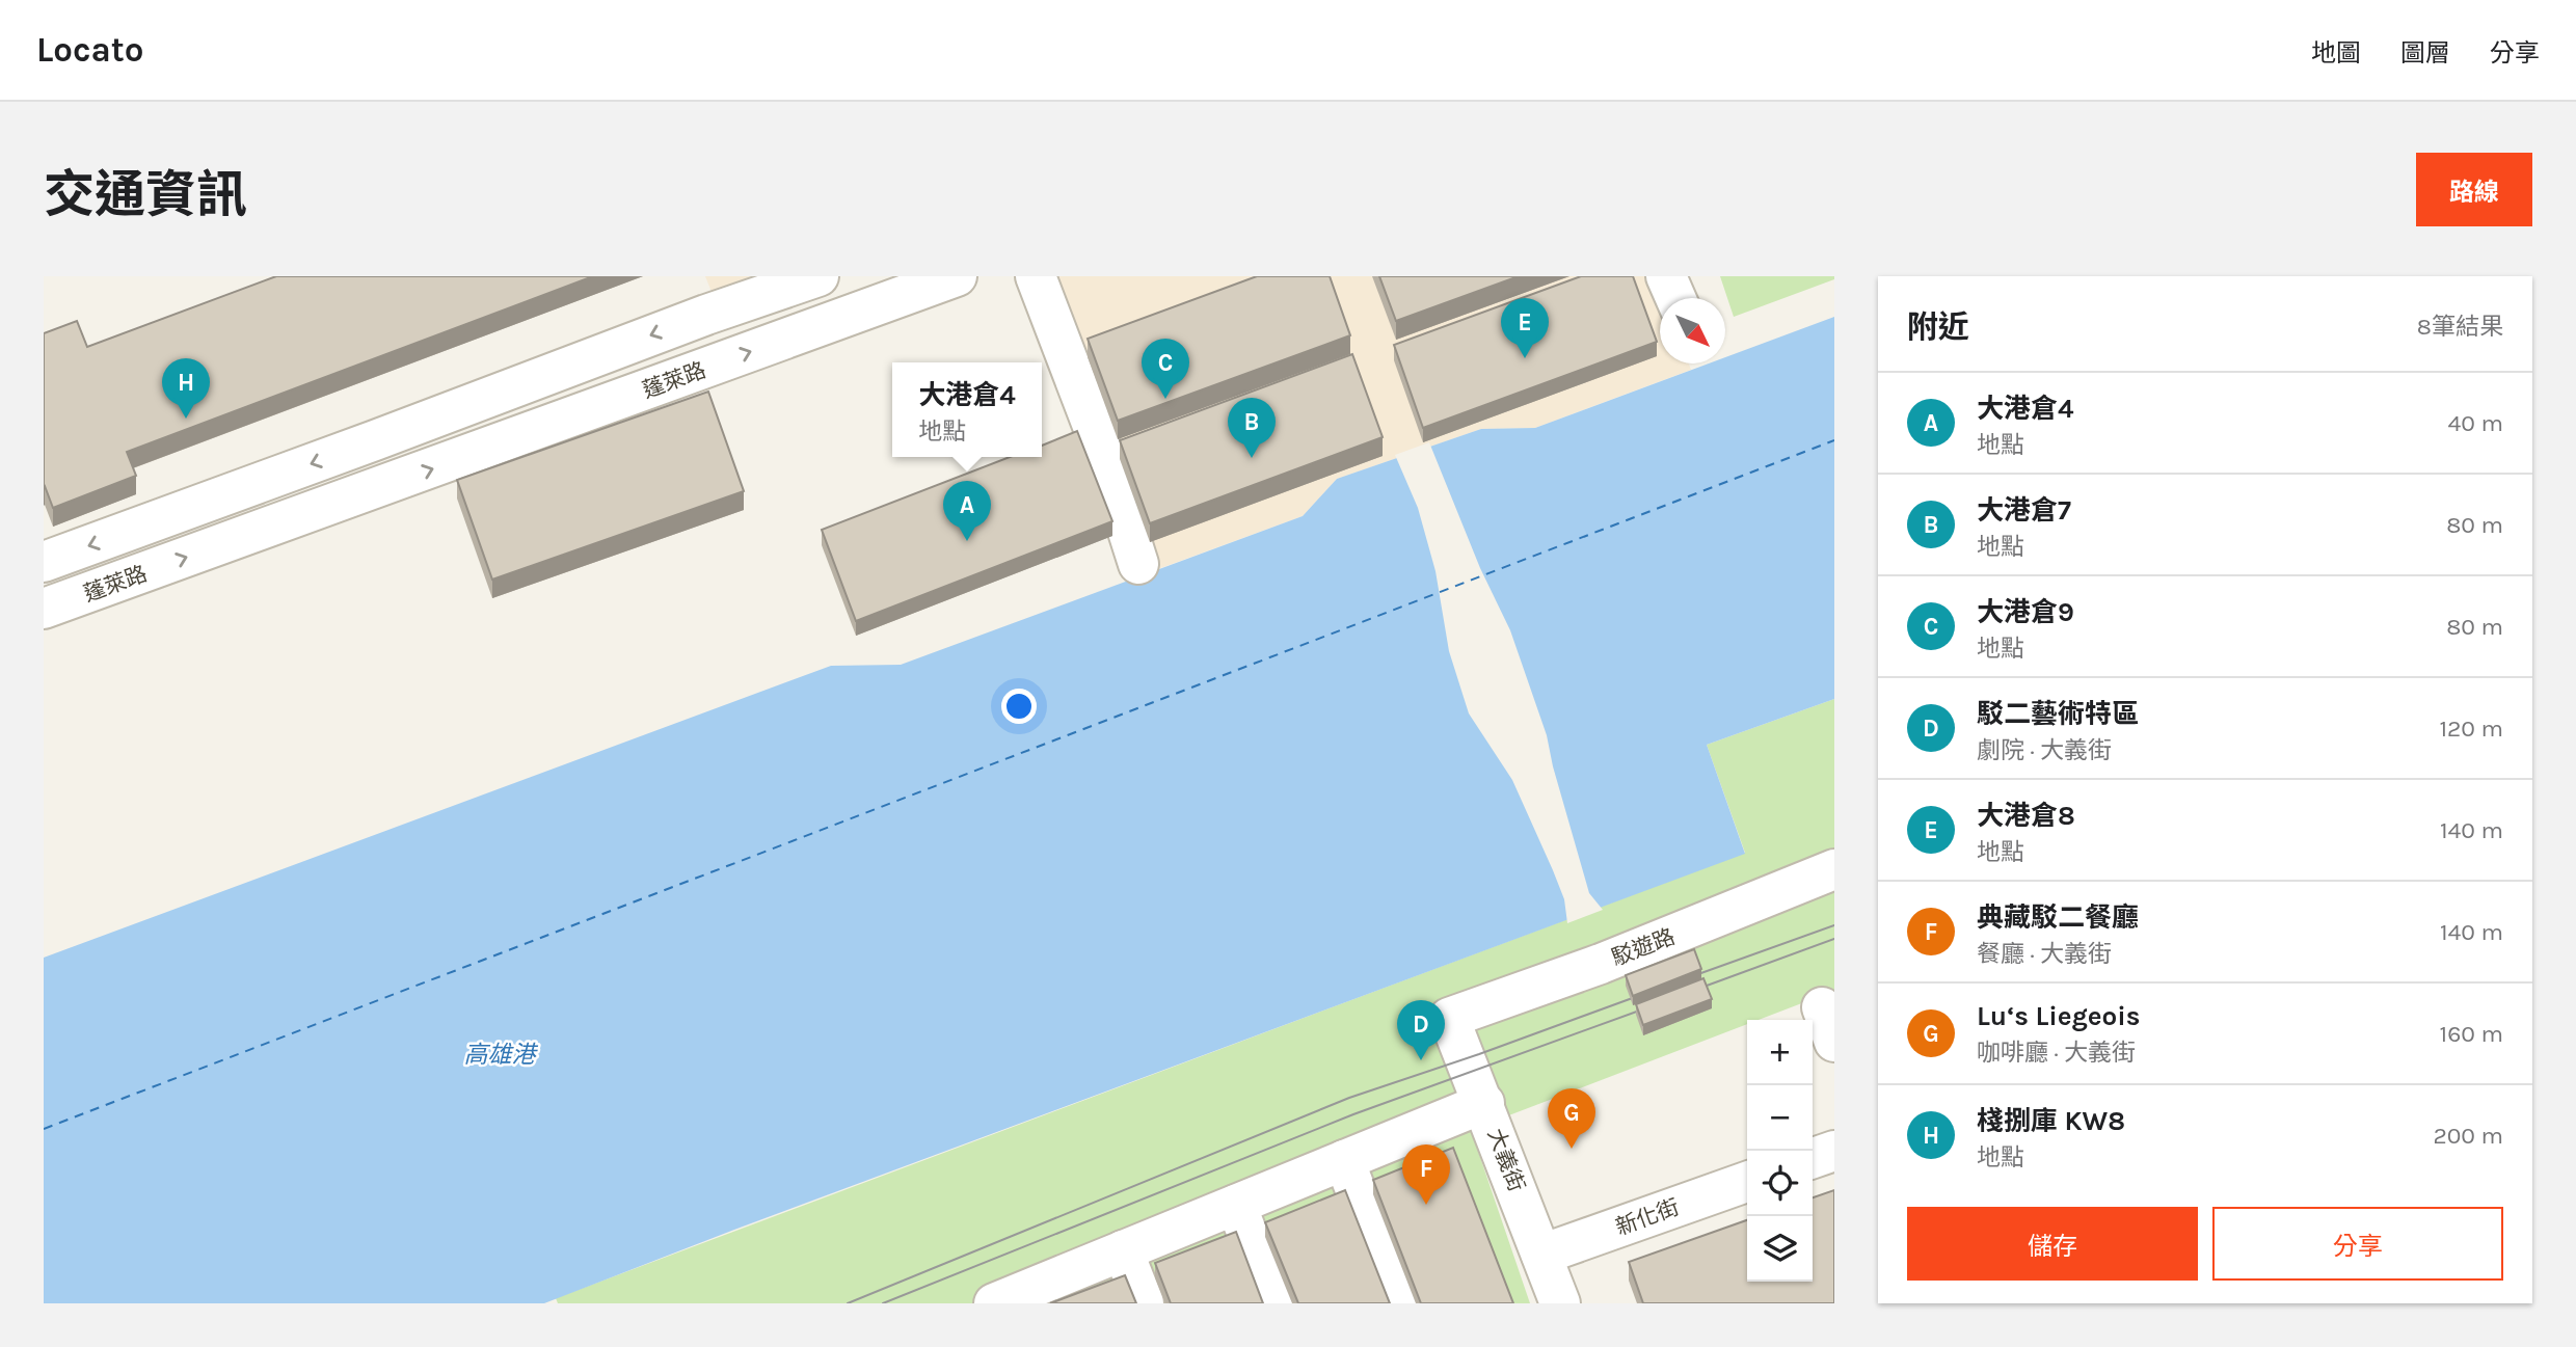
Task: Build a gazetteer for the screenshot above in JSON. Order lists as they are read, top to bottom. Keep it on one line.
{"streets":{"street":["蓬萊路","駁遊路","大義街","新化街"]},"crossings":[["駁遊路","大義街"],["大義街","新化街"]],"water":["高雄港"],"north":"bottom right","page":{"header":"Locato","nav":["地圖","圖層","分享"],"title":"交通資訊","buttons":["路線",["儲存","分享"]],"heading":["附近","8筆結果"],"pins":["E","C","H","B","A","D","G","F"],"popup":["大港倉4","地點"],"list":[{"mark":"A","name":"大港倉4","note":"地點","value":"40 m"},{"mark":"B","name":"大港倉7","note":"地點","value":"80 m"},{"mark":"C","name":"大港倉9","note":"地點","value":"80 m"},{"mark":"D","name":"駁二藝術特區","note":"劇院 · 大義街","value":"120 m"},{"mark":"E","name":"大港倉8","note":"地點","value":"140 m"},{"mark":"F","name":"典藏駁二餐廳","note":"餐廳 · 大義街","value":"140 m"},{"mark":"G","name":"Lu‘s Liegeois","note":"咖啡廳 · 大義街","value":"160 m"},{"mark":"H","name":"棧捌庫 KW8","note":"地點","value":"200 m"}],"map_buttons":["+","−"]}}
